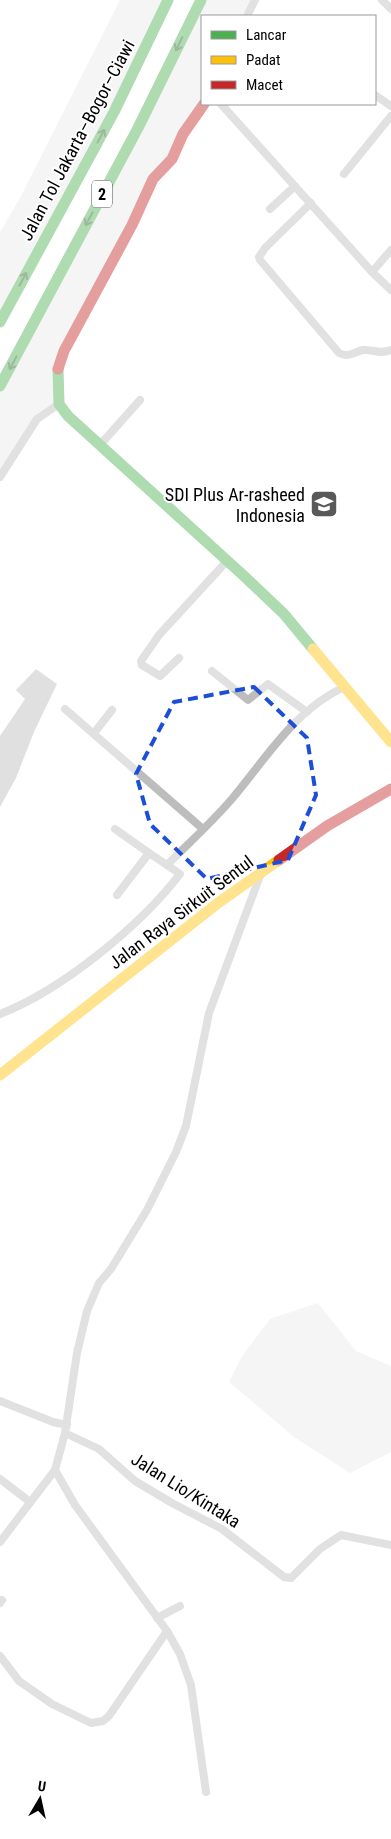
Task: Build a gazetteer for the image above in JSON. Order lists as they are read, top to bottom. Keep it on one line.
{"streets":{"main road":["Jalan Tol Jakarta–Bogor–Ciawi","2","Jalan Raya Sirkuit Sentul"],"street":["Jalan Lio/Kintaka"]},"places":{"school or university":["SDI Plus Ar-rasheed Indonesia"]},"legend":["Lancar","Padat","Macet"],"north":"top"}
